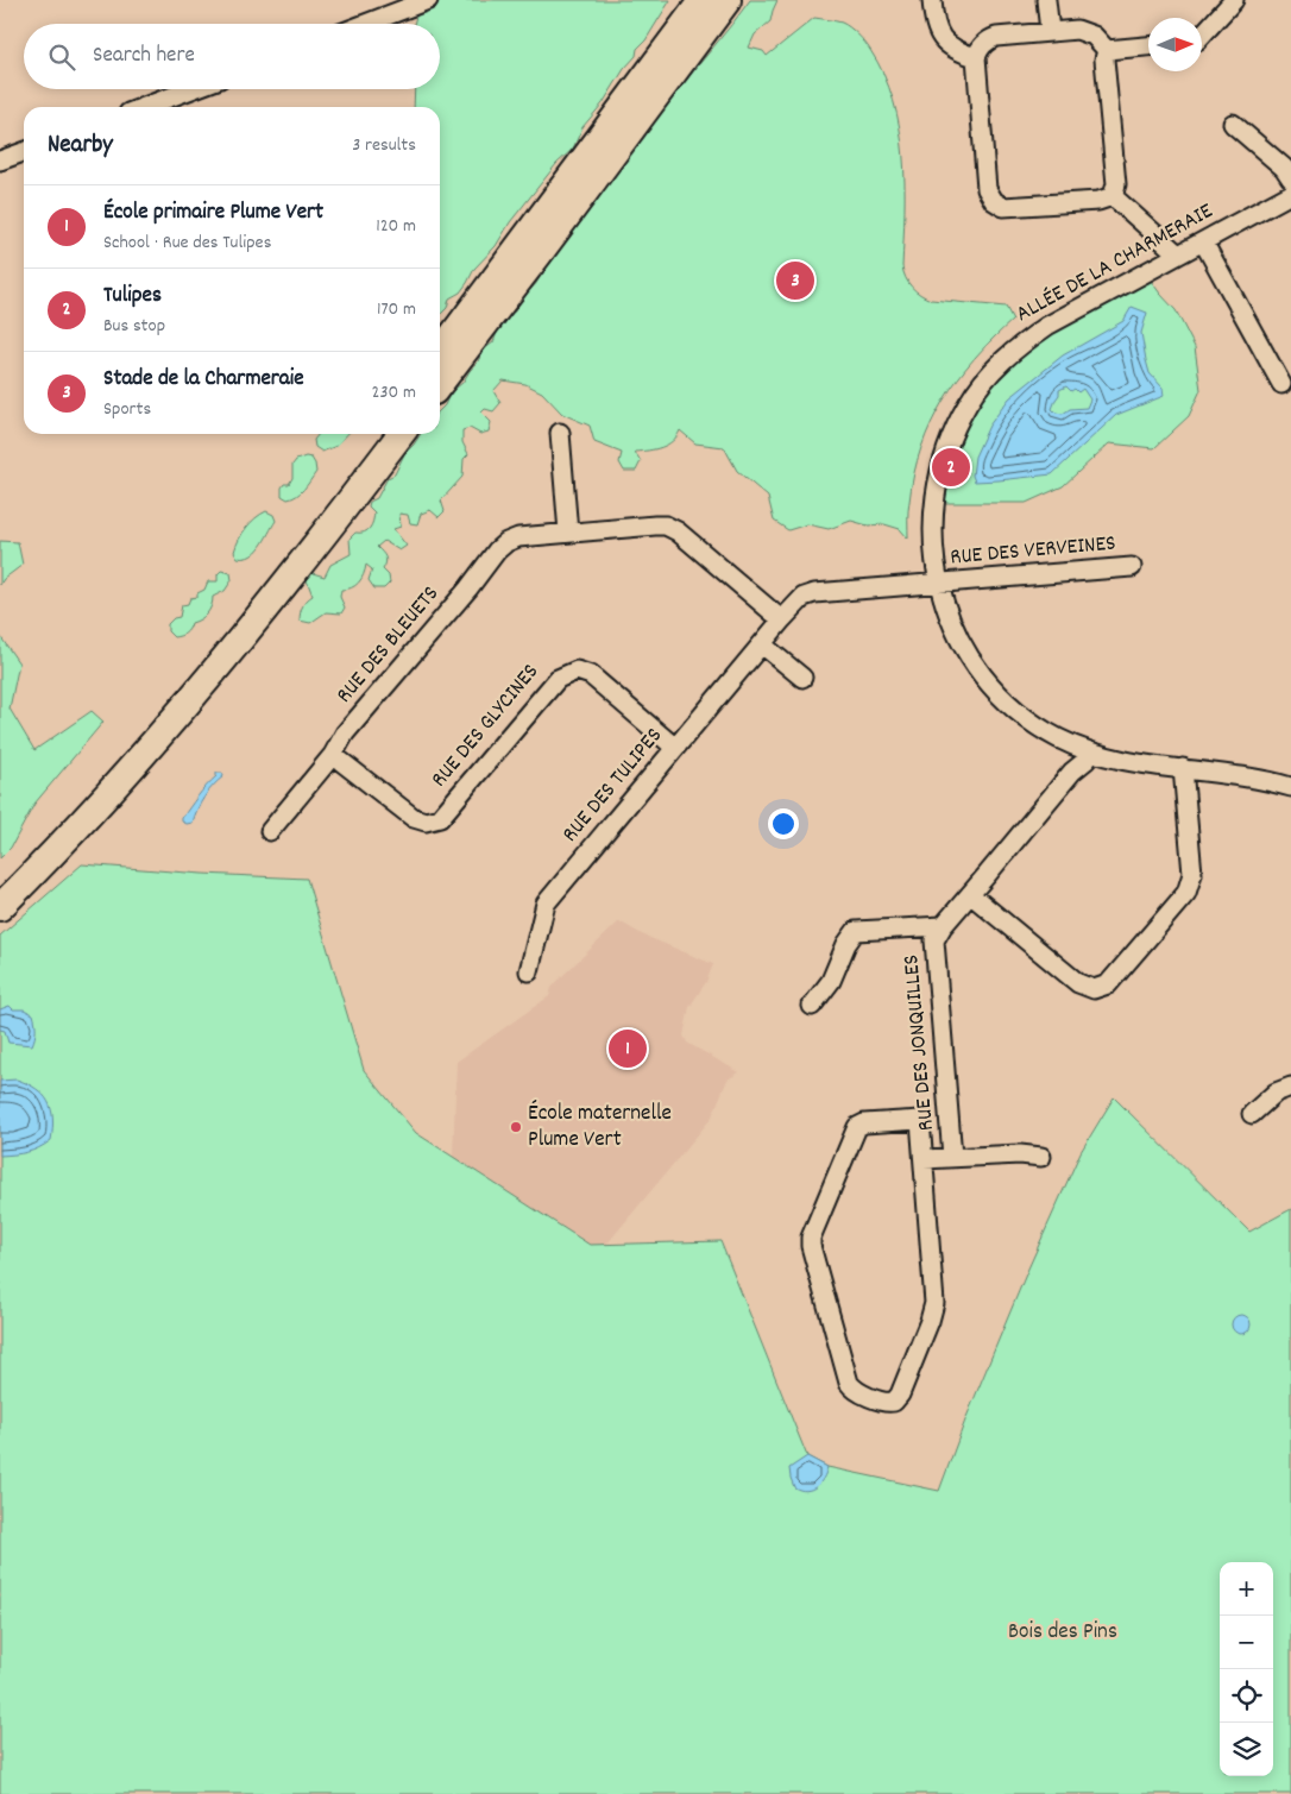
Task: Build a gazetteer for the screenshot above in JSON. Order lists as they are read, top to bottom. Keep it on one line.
{"streets":{"street":["ALLÉE DE LA CHARMERAIE","RUE DES VERVEINES","RUE DES BLEUETS","RUE DES GLYCINES","RUE DES TULIPES","RUE DES JONQUILLES"]},"crossings":[["ALLÉE DE LA CHARMERAIE","RUE DES VERVEINES"],["ALLÉE DE LA CHARMERAIE","RUE DES TULIPES"],["ALLÉE DE LA CHARMERAIE","RUE DES JONQUILLES"],["RUE DES VERVEINES","RUE DES TULIPES"],["RUE DES BLEUETS","RUE DES GLYCINES"],["RUE DES BLEUETS","RUE DES TULIPES"],["RUE DES GLYCINES","RUE DES TULIPES"]],"parks":["Bois des Pins"],"places":["École maternelle Plume Vert"],"north":"right","page":{"search":"Search here","heading":["Nearby","3 results"],"list":[{"mark":"1","name":"École primaire Plume Vert","note":"School · Rue des Tulipes","value":"120 m"},{"mark":"2","name":"Tulipes","note":"Bus stop","value":"170 m"},{"mark":"3","name":"Stade de la Charmeraie","note":"Sports","value":"230 m"}],"pins":["3","2","1"],"map_buttons":["+","−"]}}
